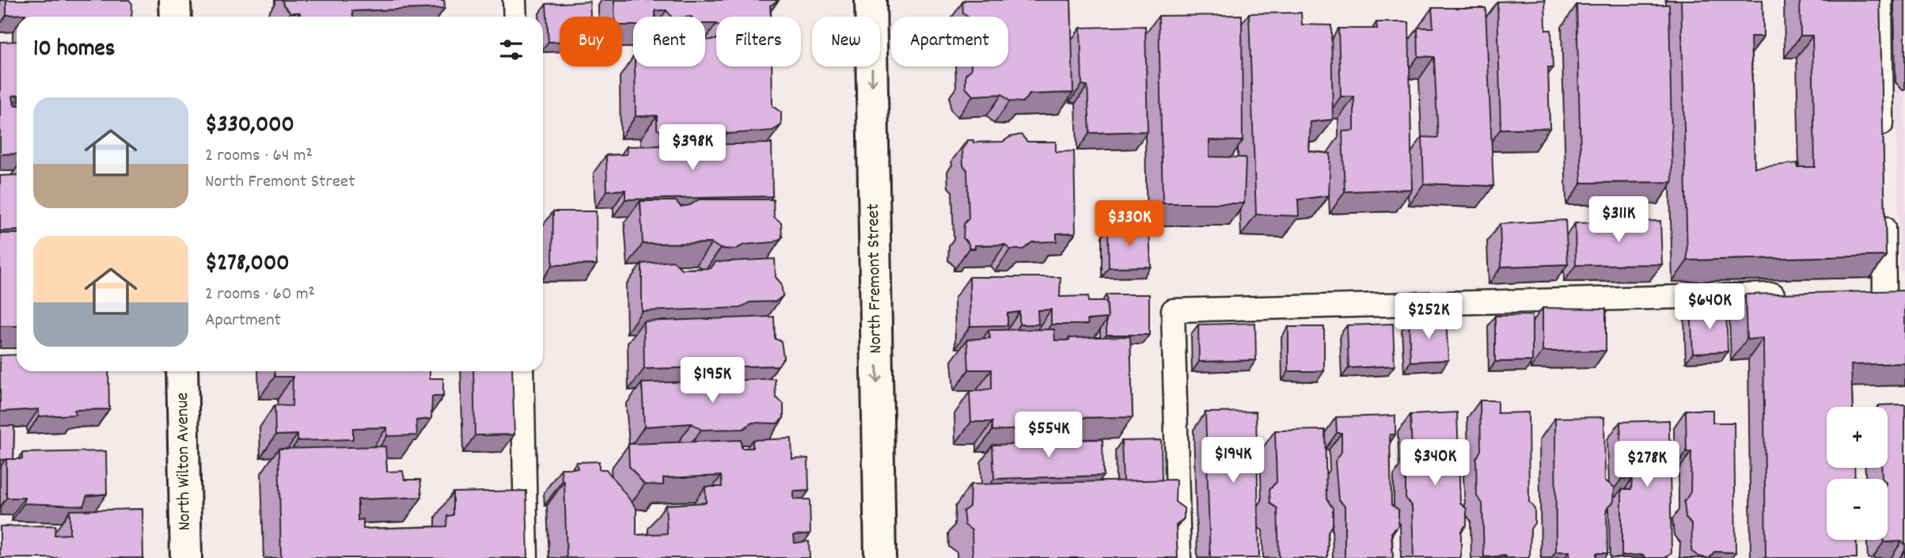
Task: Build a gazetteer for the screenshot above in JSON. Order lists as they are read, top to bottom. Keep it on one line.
{"streets":{"street":["North Fremont Street","North Wilton Avenue"]},"one_way":["North Fremont Street"],"page":{"chip":["Buy","Rent","Filters","New","Apartment"],"heading":"10 homes","list":[{"name":"$330,000","note":"2 rooms · 64 m² · North Fremont Street"},{"name":"$278,000","note":"2 rooms · 60 m² · Apartment"}],"price":["$398K","$311K","$330K","$640K","$252K","$195K","$554K","$194K","$340K","$278K"],"map_buttons":["+","−"]}}
